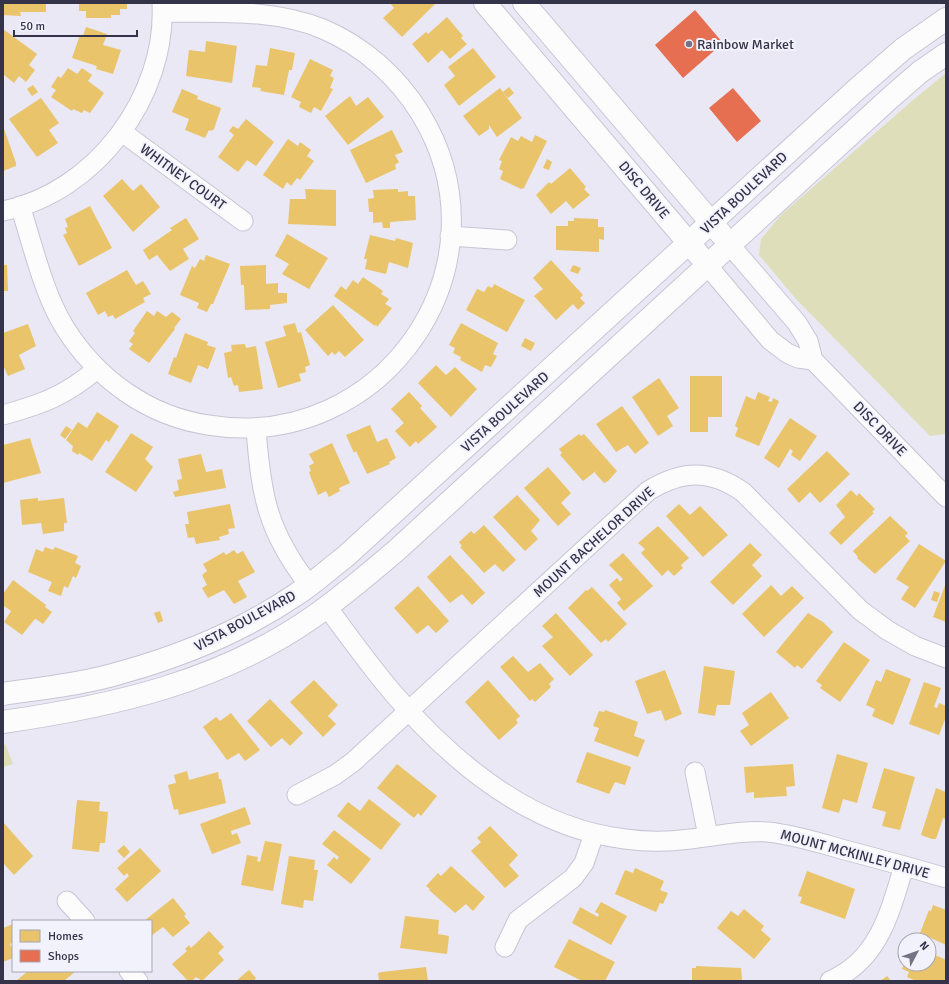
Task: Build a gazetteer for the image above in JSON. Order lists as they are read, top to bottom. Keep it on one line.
{"streets":{"main road":["DISC DRIVE","VISTA BOULEVARD"],"street":["WHITNEY COURT","MOUNT BACHELOR DRIVE","MOUNT MCKINLEY DRIVE"]},"crossings":[["DISC DRIVE","VISTA BOULEVARD"],["VISTA BOULEVARD","MOUNT MCKINLEY DRIVE"],["MOUNT BACHELOR DRIVE","MOUNT MCKINLEY DRIVE"]],"places":["Rainbow Market"],"legend":["Homes","Shops"],"scale_bar":"50 m","north":"top right"}
